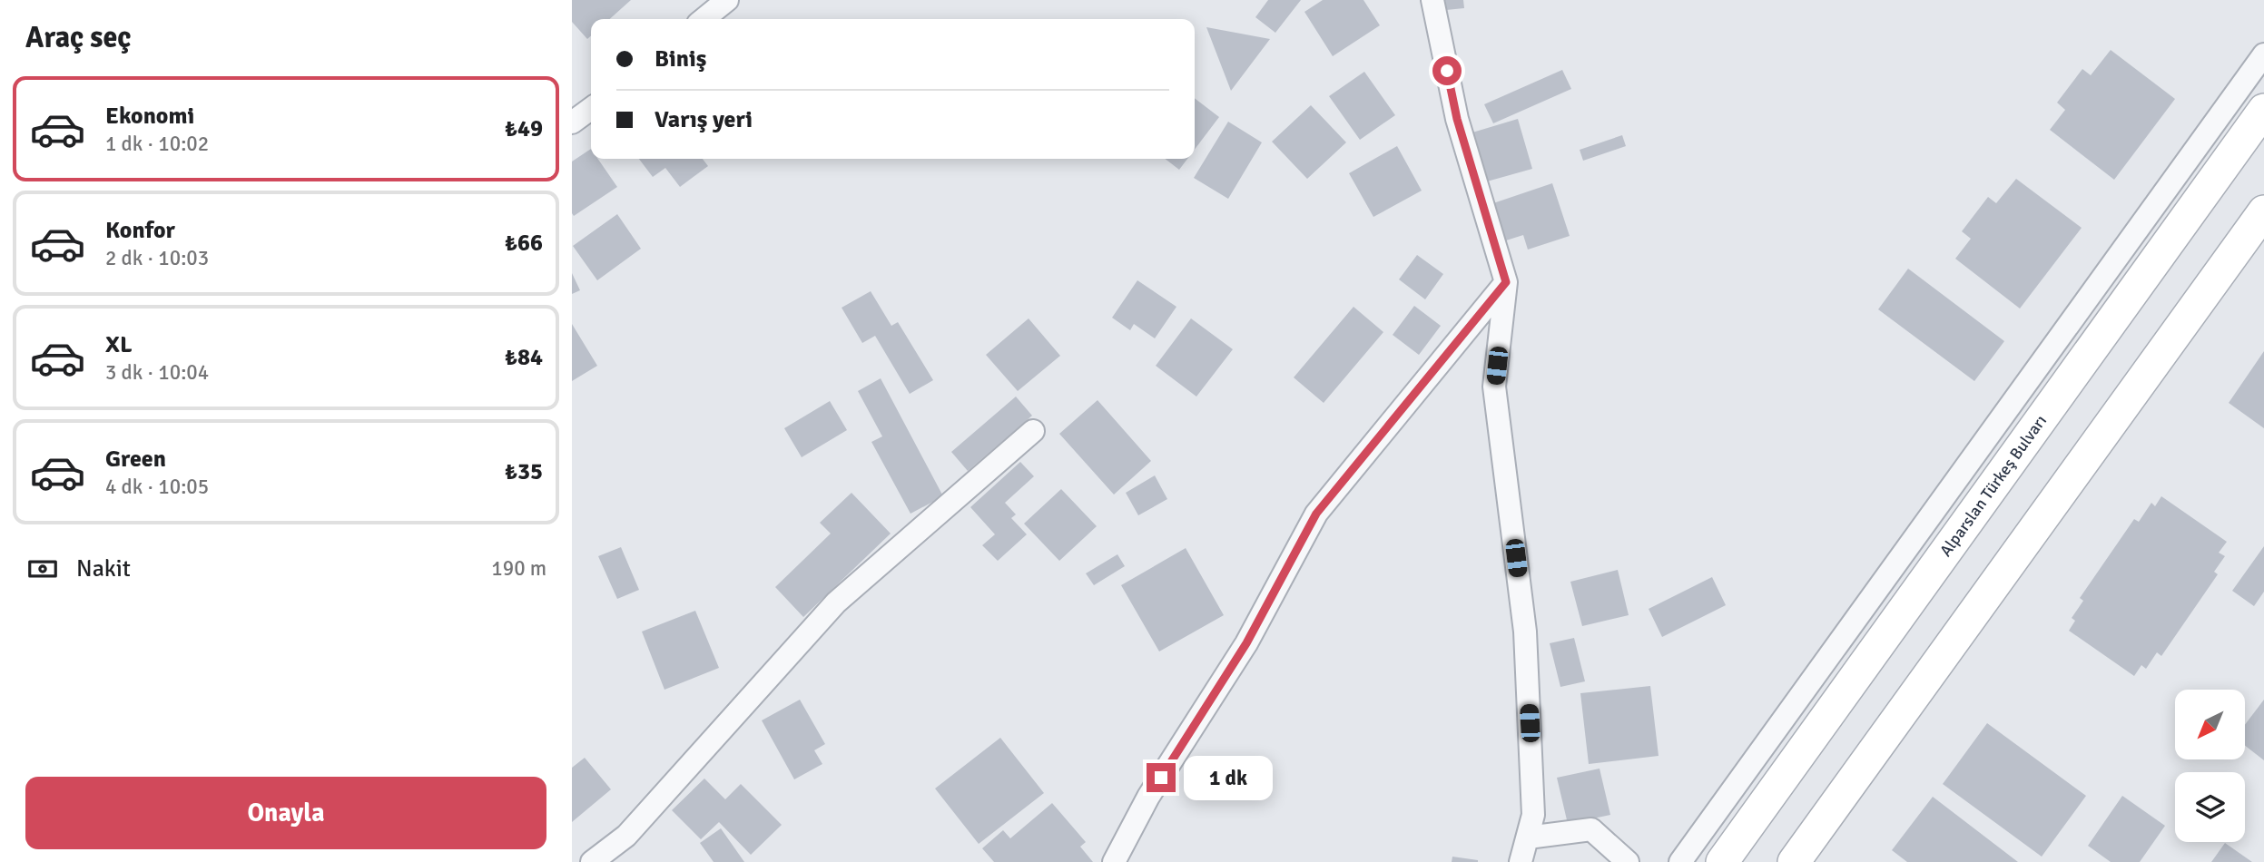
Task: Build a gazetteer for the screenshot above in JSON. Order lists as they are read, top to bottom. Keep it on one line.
{"streets":{"main road":["Alparslan Türkeş Bulvarı"]},"north":"bottom left","page":{"heading":"Araç seç","banner":["Biniş","Varış yeri"],"list":[{"name":"Ekonomi","note":"1 dk · 10:02","value":"₺49"},{"name":"Konfor","note":"2 dk · 10:03","value":"₺66"},{"name":"XL","note":"3 dk · 10:04","value":"₺84"},{"name":"Green","note":"4 dk · 10:05","value":"₺35"}],"pay":["Nakit","190 m"],"bubble":"1 dk","buttons":"Onayla"}}
